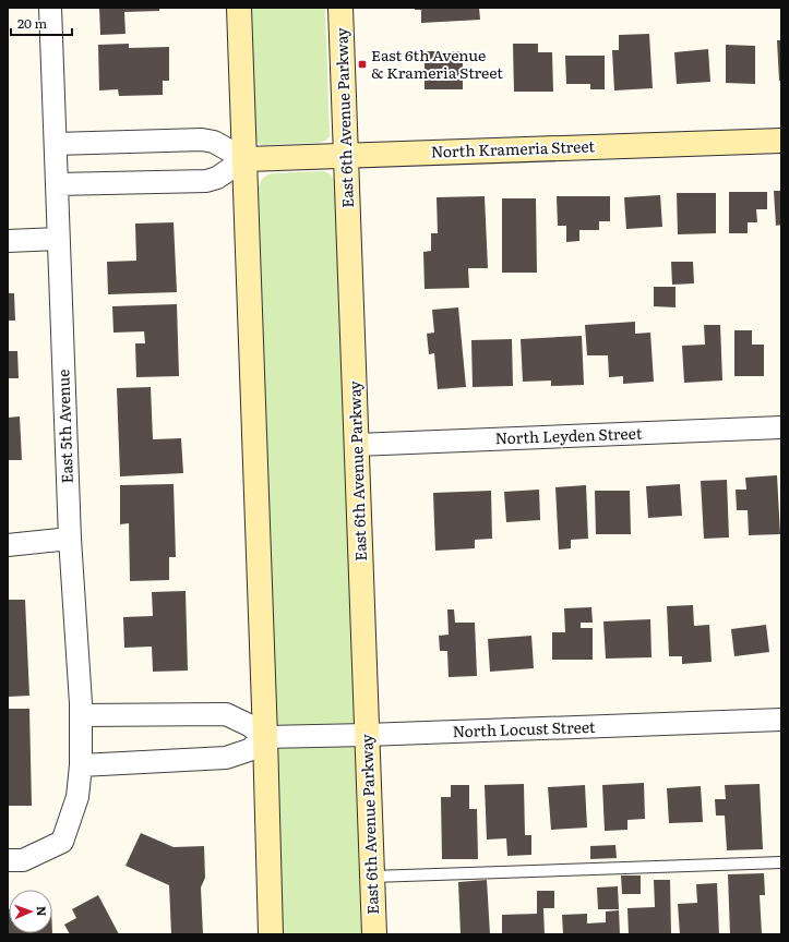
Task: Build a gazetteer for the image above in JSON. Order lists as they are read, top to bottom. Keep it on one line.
{"streets":{"main road":["East 6th Avenue Parkway","North Krameria Street"],"street":["East 5th Avenue","North Leyden Street","North Locust Street"]},"crossings":[["East 6th Avenue Parkway","North Krameria Street"],["East 6th Avenue Parkway","North Leyden Street"],["East 6th Avenue Parkway","North Locust Street"]],"places":{"transit":["East 6th Avenue & Krameria Street"]},"scale_bar":"20 m","north":"right"}
